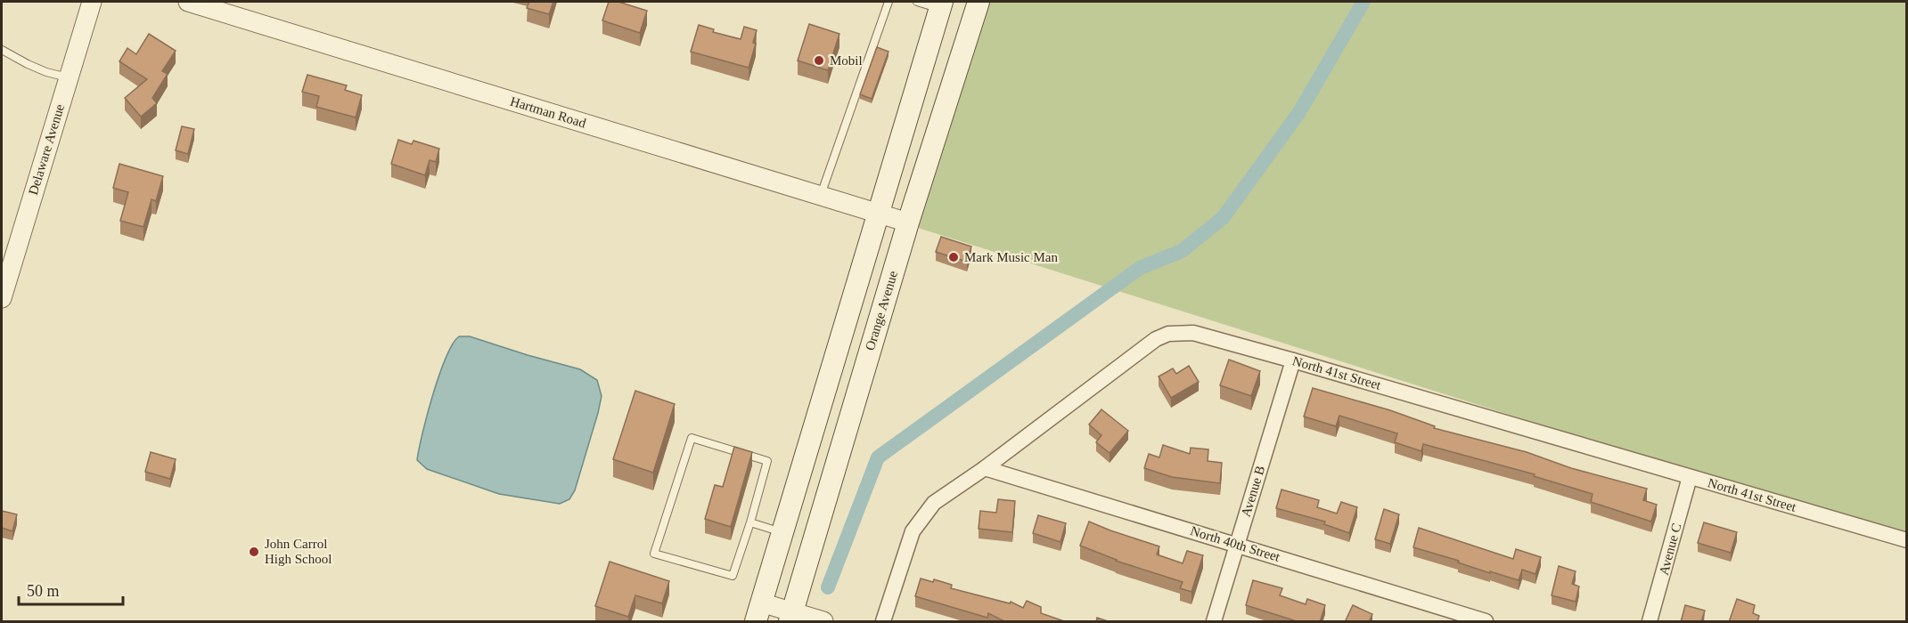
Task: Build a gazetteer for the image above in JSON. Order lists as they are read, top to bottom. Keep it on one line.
{"streets":{"main road":["Orange Avenue"],"street":["Hartman Road","Delaware Avenue","North 41st Street","Avenue B","North 40th Street","Avenue C"]},"crossings":[["Hartman Road","Orange Avenue"],["North 41st Street","Avenue B"],["North 41st Street","North 40th Street"],["North 41st Street","Avenue C"],["Avenue B","North 40th Street"]],"places":["Mobil","Mark Music Man","John Carrol High School"],"scale_bar":"50 m"}
